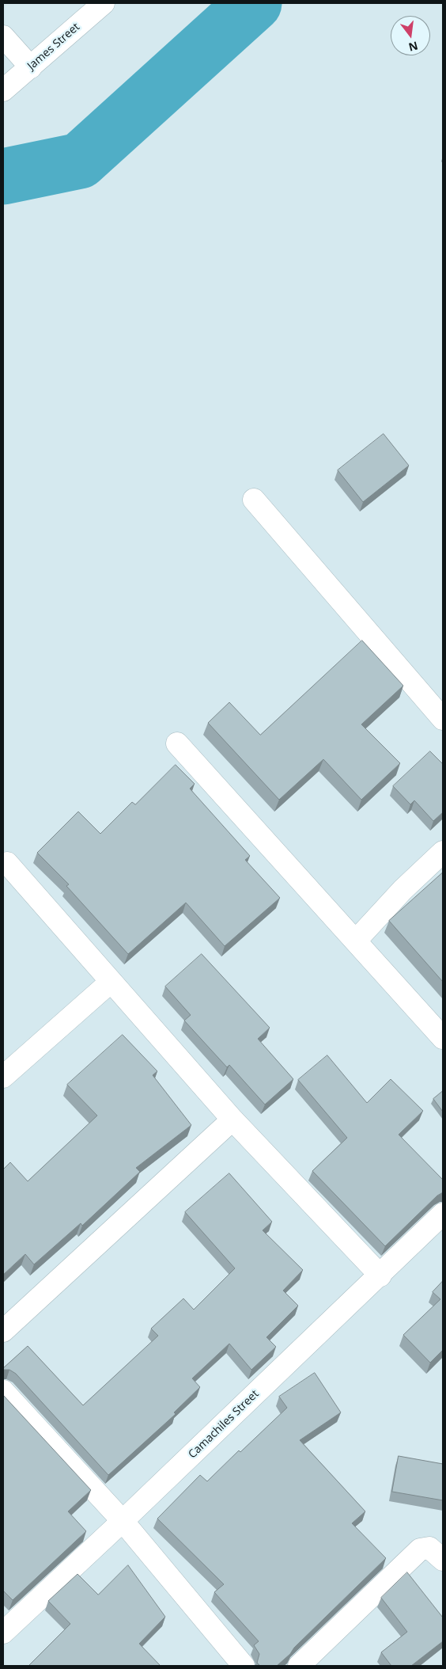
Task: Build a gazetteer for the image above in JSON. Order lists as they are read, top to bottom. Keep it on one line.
{"streets":{"street":["James Street","Camachiles Street"]},"north":"bottom"}
